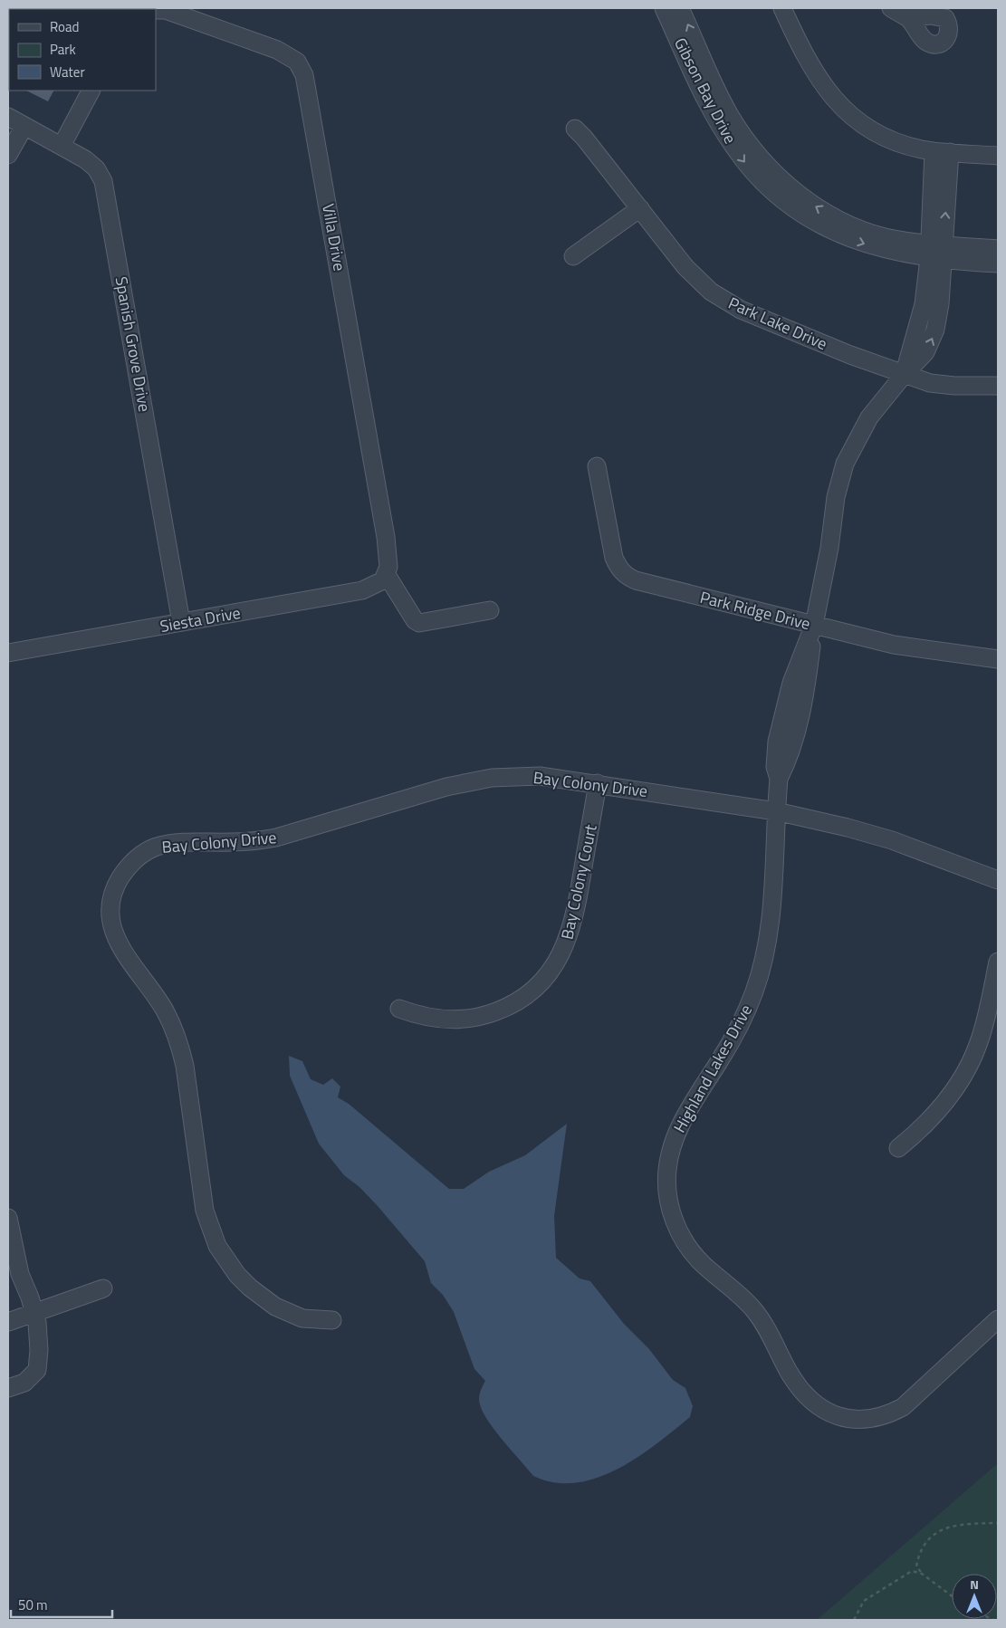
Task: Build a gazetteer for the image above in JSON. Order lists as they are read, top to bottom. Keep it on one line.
{"streets":{"street":["Gibson Bay Drive","Villa Drive","Park Lake Drive","Spanish Grove Drive","Park Ridge Drive","Siesta Drive","Bay Colony Drive","Bay Colony Court","Highland Lakes Drive"]},"crossings":[["Gibson Bay Drive","Highland Lakes Drive"],["Villa Drive","Siesta Drive"],["Park Lake Drive","Highland Lakes Drive"],["Spanish Grove Drive","Siesta Drive"],["Park Ridge Drive","Highland Lakes Drive"],["Bay Colony Drive","Bay Colony Court"],["Bay Colony Drive","Highland Lakes Drive"]],"legend":["Road","Park","Water"],"scale_bar":"50 m","north":"top"}
